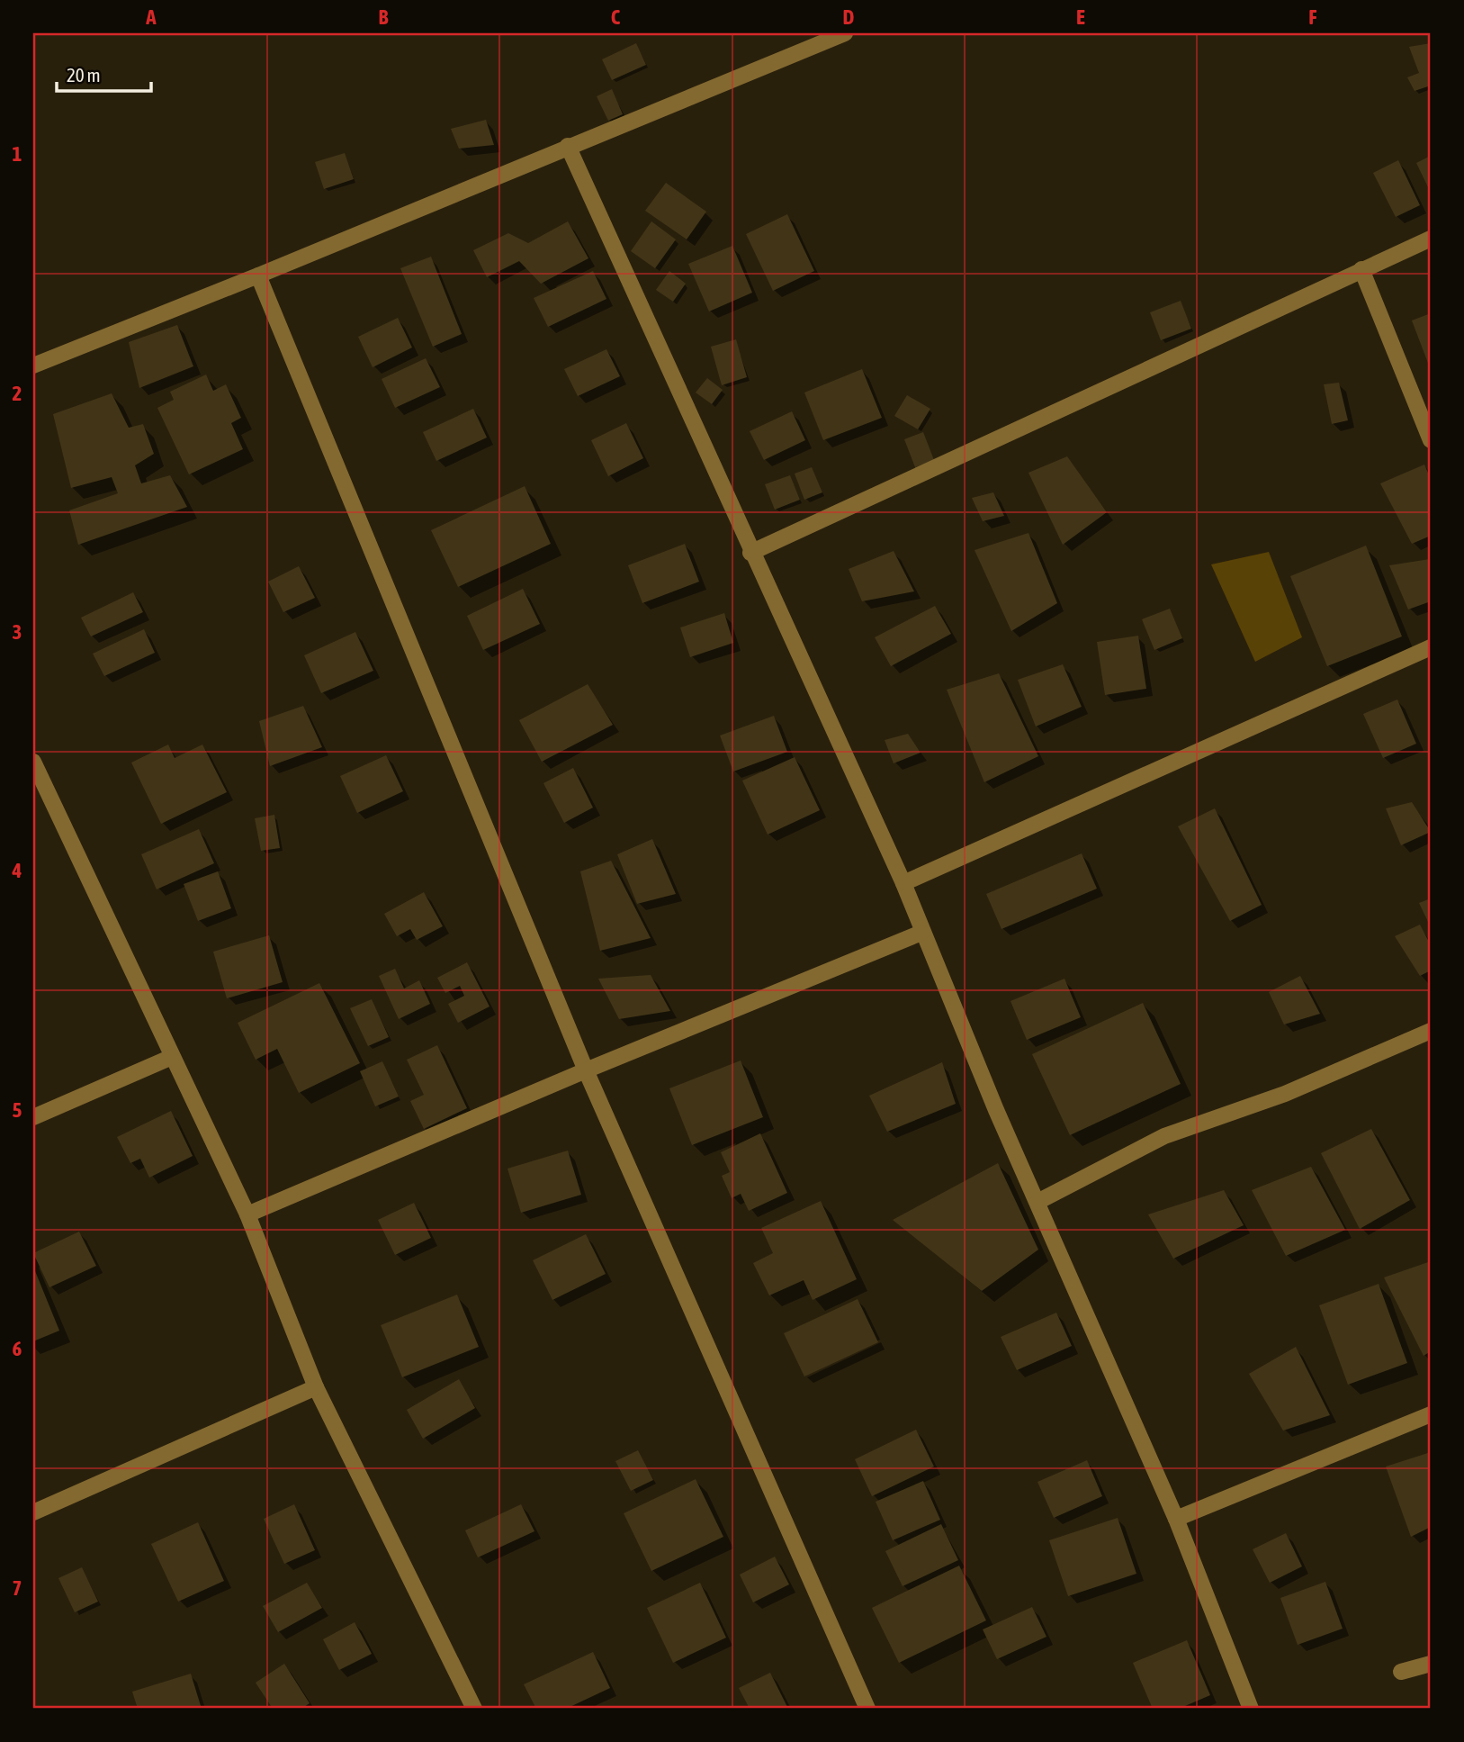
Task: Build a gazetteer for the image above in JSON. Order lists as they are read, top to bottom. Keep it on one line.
{"scale_bar":"20 m","grid":{"columns":["A","B","C","D","E","F"],"rows":["1","2","3","4","5","6","7"]}}
